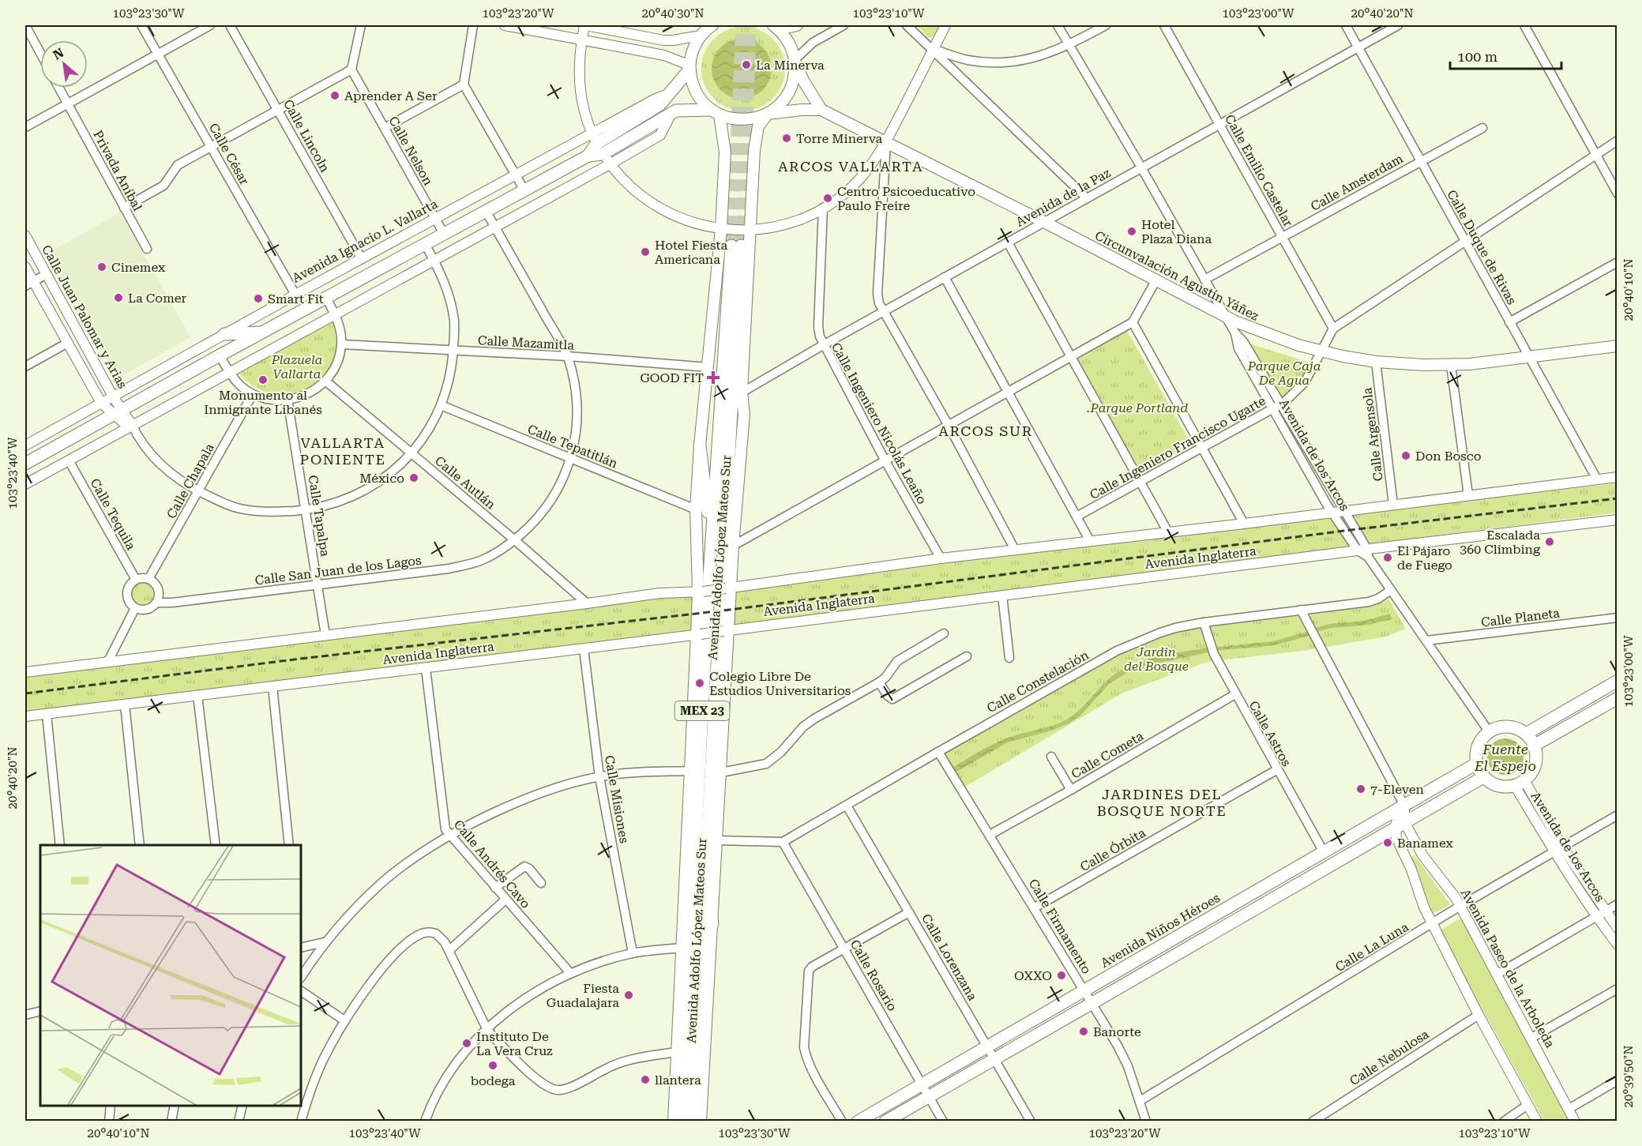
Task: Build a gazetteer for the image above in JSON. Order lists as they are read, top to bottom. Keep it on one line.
{"streets":{"main road":["Avenida Ignacio L. Vallarta","Circunvalación Agustín Yáñez","Avenida Adolfo López Mateos Sur","MEX 23","Avenida Niños Héroes"],"street":["Calle Lincoln","Calle Nelson","Calle César","Privada Aníbal","Calle Emilio Castelar","Calle Amsterdam","Avenida de la Paz","Calle Duque de Rivas","Calle Juan Palomar y Arias","Calle Mazamitla","Calle Ingeniero Nicolás Leaño","Calle Argensola","Calle Tepatitlán","Calle Ingeniero Francisco Ugarte","Avenida de los Arcos","Calle Chapala","Calle Autlán","Calle Tequila","Calle Tapalpa","Avenida Inglaterra","Calle San Juan de los Lagos","Calle Planeta","Calle Constelación","Calle Astros","Calle Cometa","Calle Misiones","Calle Órbita","Calle Andrés Cavo","Calle Firmamento","Calle La Luna","Calle Lorenzana","Avenida Paseo de la Arboleda","Calle Rosario","Calle Nebulosa"]},"crossings":[["Calle Lincoln","Avenida Ignacio L. Vallarta"],["Calle Nelson","Avenida Ignacio L. Vallarta"],["Calle César","Avenida Ignacio L. Vallarta"],["Calle Emilio Castelar","Calle Amsterdam"],["Calle Emilio Castelar","Avenida de la Paz"],["Calle Emilio Castelar","Calle Ingeniero Francisco Ugarte"],["Calle Amsterdam","Calle Duque de Rivas"],["Calle Amsterdam","Avenida de los Arcos"],["Avenida de la Paz","Calle Duque de Rivas"],["Avenida de la Paz","Circunvalación Agustín Yáñez"],["Avenida de la Paz","Calle Ingeniero Nicolás Leaño"],["Avenida de la Paz","Avenida de los Arcos"],["Avenida de la Paz","Avenida Adolfo López Mateos Sur"],["Avenida Ignacio L. Vallarta","Calle Juan Palomar y Arias"],["Avenida Ignacio L. Vallarta","Avenida Adolfo López Mateos Sur"],["Avenida Ignacio L. Vallarta","Calle San Juan de los Lagos"],["Calle Duque de Rivas","Circunvalación Agustín Yáñez"],["Circunvalación Agustín Yáñez","Calle Argensola"],["Circunvalación Agustín Yáñez","Calle Ingeniero Francisco Ugarte"],["Circunvalación Agustín Yáñez","Avenida de los Arcos"],["Calle Mazamitla","Avenida Adolfo López Mateos Sur"],["Calle Mazamitla","Calle San Juan de los Lagos"],["Calle Tepatitlán","Avenida Adolfo López Mateos Sur"],["Calle Tepatitlán","Calle San Juan de los Lagos"],["Calle Ingeniero Francisco Ugarte","Avenida de los Arcos"],["Avenida de los Arcos","Avenida Inglaterra"],["Avenida de los Arcos","Calle Planeta"],["Avenida de los Arcos","Calle Constelación"],["Avenida de los Arcos","Avenida Niños Héroes"],["Avenida de los Arcos","Calle La Luna"],["Calle Chapala","Calle Tequila"],["Calle Chapala","Calle San Juan de los Lagos"],["Calle Autlán","Calle San Juan de los Lagos"],["Calle Tequila","Calle San Juan de los Lagos"],["Calle Tapalpa","Calle San Juan de los Lagos"],["Avenida Adolfo López Mateos Sur","Avenida Inglaterra"],["Avenida Inglaterra","Calle Misiones"],["Avenida Inglaterra","Calle Andrés Cavo"],["Calle Constelación","Calle Astros"],["Calle Constelación","Calle Firmamento"],["Calle Constelación","Calle Lorenzana"],["Calle Constelación","Avenida Paseo de la Arboleda"],["Calle Constelación","Calle Rosario"],["Calle Astros","Calle Cometa"],["Calle Astros","Calle Órbita"],["Calle Astros","Avenida Niños Héroes"],["Calle Cometa","Calle Firmamento"],["Calle Órbita","Calle Firmamento"],["Calle Firmamento","Avenida Niños Héroes"],["Calle Firmamento","Calle La Luna"],["Avenida Niños Héroes","Calle Lorenzana"],["Avenida Niños Héroes","Avenida Paseo de la Arboleda"],["Avenida Niños Héroes","Calle Rosario"],["Calle La Luna","Avenida Paseo de la Arboleda"],["Avenida Paseo de la Arboleda","Calle Nebulosa"]],"districts":["ARCOS VALLARTA","ARCOS SUR","VALLARTA PONIENTE","JARDINES DEL BOSQUE NORTE"],"water":["Fuente El Espejo"],"parks":["Plazuela Vallarta","Parque Caja De Agua",".Parque Portland","Jardin del Bosque"],"places":{"other":["La Minerva","Aprender A Ser","Torre Minerva","Centro Psicoeducativo Paulo Freire","Hotel Plaza Diana","Hotel Fiesta Americana","Cinemex","La Comer","Smart Fit","Monumento al Inmigrante Libanés","Don Bosco","México","Escalada 360 Climbing","El Pájaro de Fuego","Colegio Libre De Estudios Universitarios","7-Eleven","Banamex","OXXO","Fiesta Guadalajara","Banorte","Instituto De La Vera Cruz","bodega","llantera"],"health":["GOOD FIT"]},"scale_bar":"100 m","north":"top left","coordinates":["103°23'30\"W","103°23'20\"W","20°40'30\"N","103°23'10\"W","103°23'00\"W","20°40'20\"N","20°40'10\"N","103°23'40\"W","20°39'50\"N"]}
